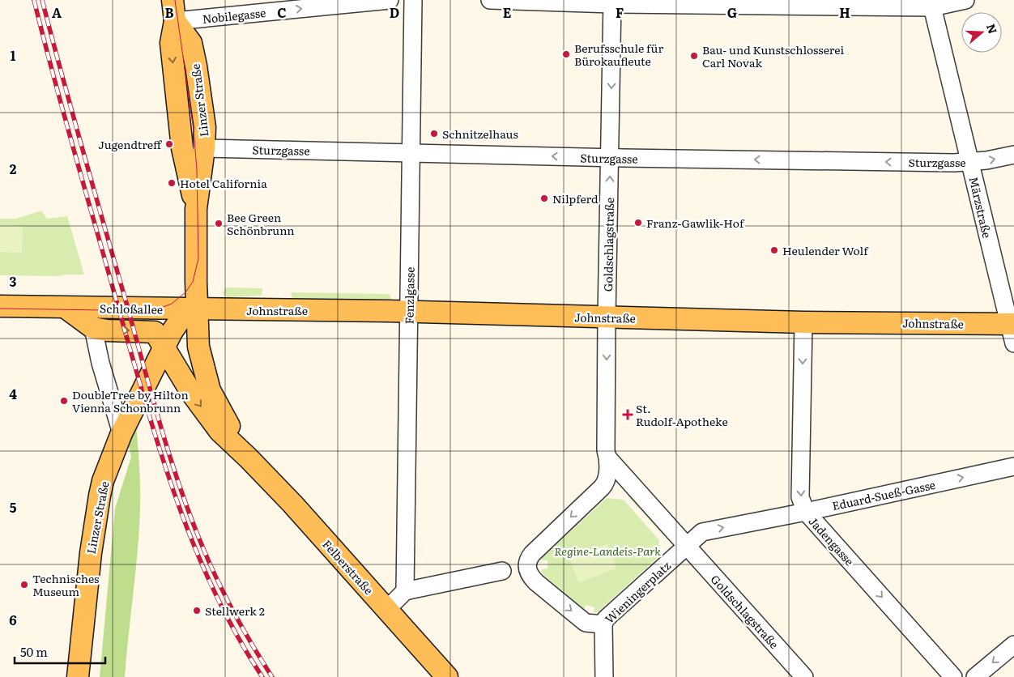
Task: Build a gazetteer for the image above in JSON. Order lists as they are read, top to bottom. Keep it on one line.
{"streets":{"main road":["Linzer Straße","Schloßallee","Johnstraße","Felberstraße"],"street":["Nobilegasse","Sturzgasse","Märzstraße","Goldschlagstraße","Fenzlgasse","Eduard-Sueß-Gasse","Jadengasse","Wieningerplatz"]},"crossings":[["Nobilegasse","Linzer Straße"],["Linzer Straße","Sturzgasse"],["Linzer Straße","Schloßallee"],["Linzer Straße","Johnstraße"],["Linzer Straße","Felberstraße"],["Sturzgasse","Märzstraße"],["Sturzgasse","Goldschlagstraße"],["Sturzgasse","Fenzlgasse"],["Märzstraße","Johnstraße"],["Goldschlagstraße","Johnstraße"],["Goldschlagstraße","Eduard-Sueß-Gasse"],["Goldschlagstraße","Wieningerplatz"],["Fenzlgasse","Johnstraße"],["Schloßallee","Johnstraße"],["Schloßallee","Felberstraße"],["Johnstraße","Jadengasse"],["Johnstraße","Felberstraße"],["Eduard-Sueß-Gasse","Jadengasse"],["Eduard-Sueß-Gasse","Wieningerplatz"]],"one_way":["Nobilegasse","Sturzgasse","Eduard-Sueß-Gasse","Jadengasse"],"parks":["Regine-Landeis-Park"],"places":{"other":["Berufsschule für Bürokaufleute","Bau- und Kunstschlosserei Carl Novak","Schnitzelhaus","Jugendtreff","Hotel California","Nilpferd","Franz-Gawlik-Hof","Bee Green Schönbrunn","Heulender Wolf","DoubleTree by Hilton Vienna Schonbrunn","Technisches Museum","Stellwerk 2"],"health":["St. Rudolf-Apotheke"]},"scale_bar":"50 m","north":"right","grid":{"columns":["A","B","C","D","E","F","G","H"],"rows":["1","2","3","4","5","6"]}}
